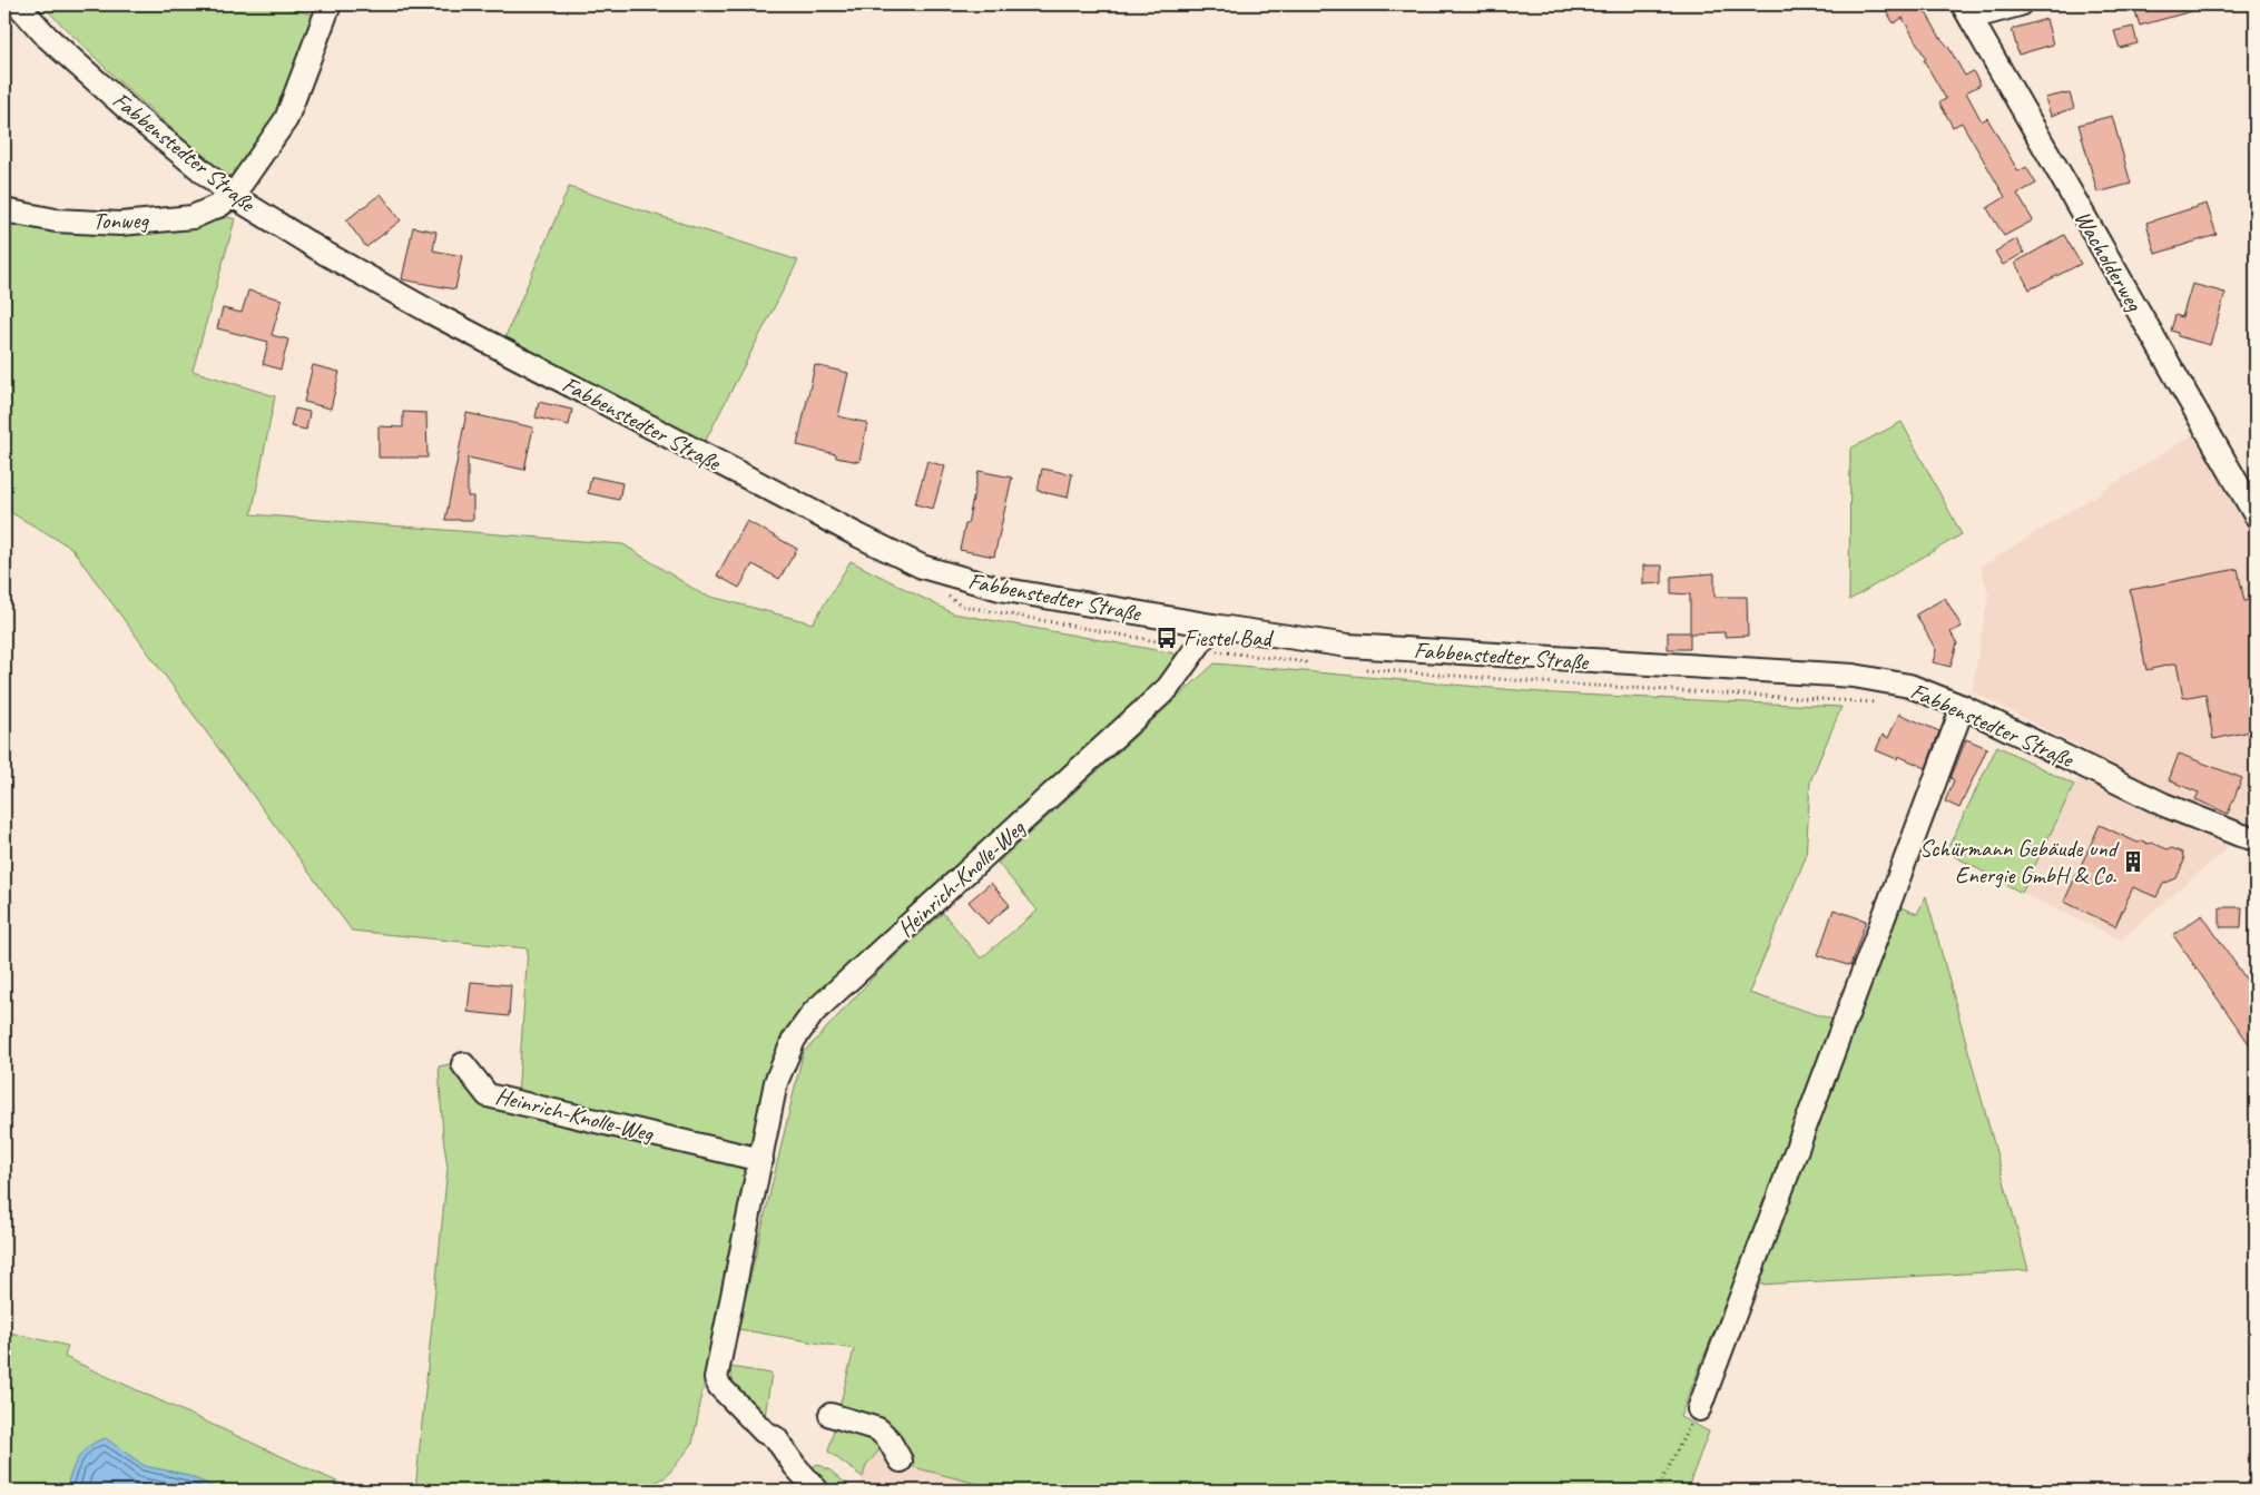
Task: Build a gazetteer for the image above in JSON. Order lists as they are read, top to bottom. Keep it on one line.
{"streets":{"street":["Fabbenstedter Straße","Tonweg","Wacholderweg","Heinrich-Knolle-Weg"]},"crossings":[["Fabbenstedter Straße","Tonweg"],["Fabbenstedter Straße","Heinrich-Knolle-Weg"]],"places":{"bus stop":["Fiestel Bad"],"building":["Schürmann Gebäude und Energie GmbH & Co."]}}
